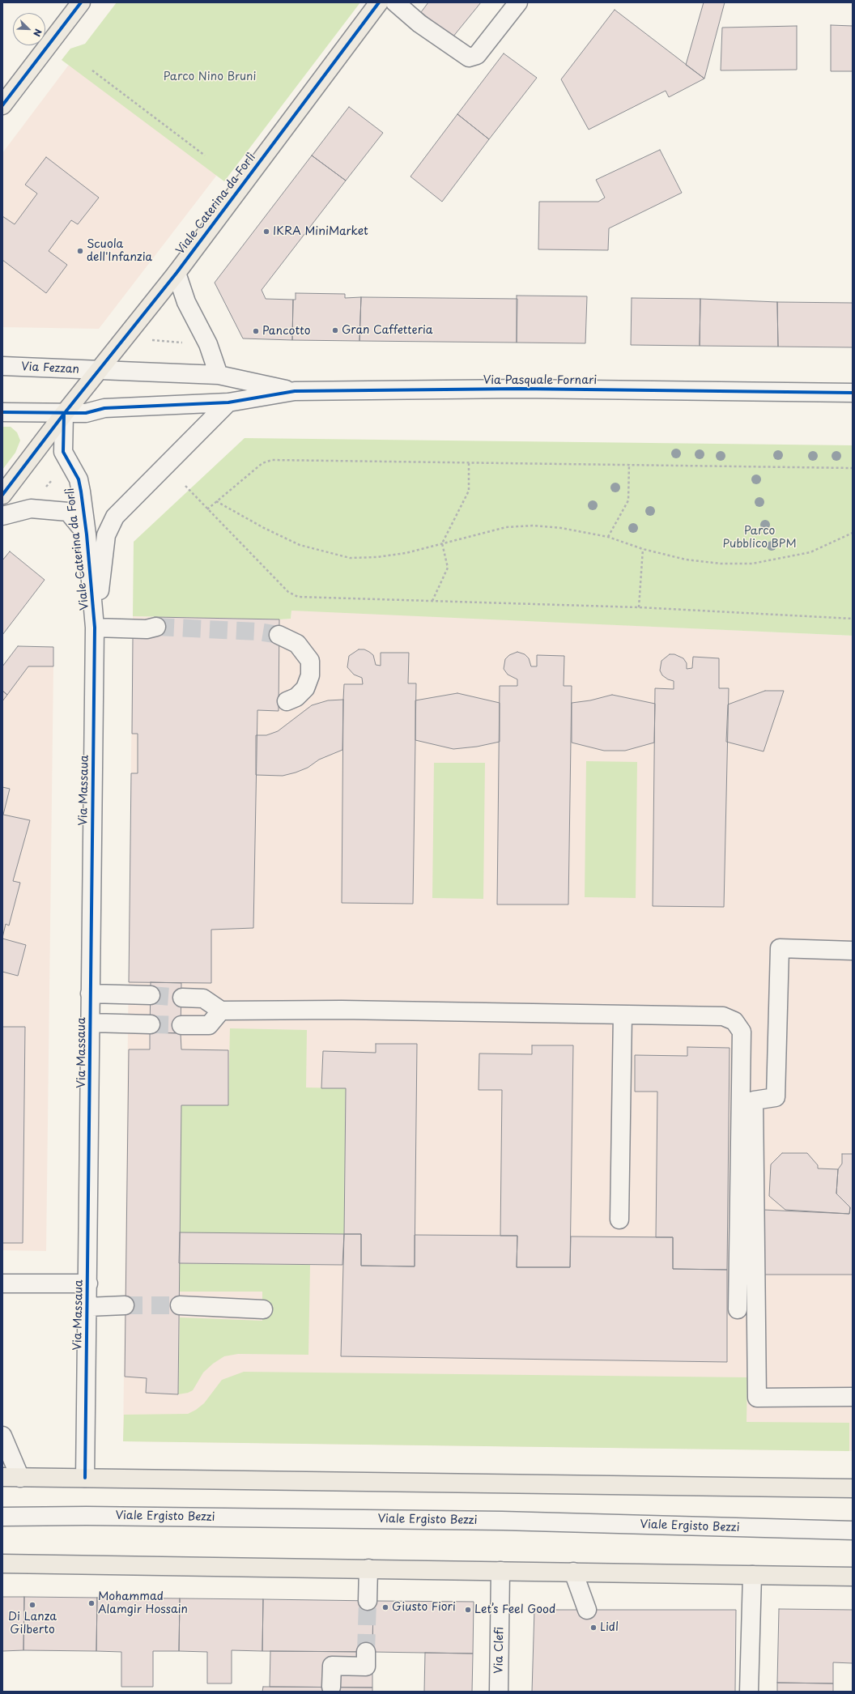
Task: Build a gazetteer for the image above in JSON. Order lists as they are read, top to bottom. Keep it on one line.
{"streets":{"main road":["Viale Caterina da Forlì"],"street":["Via Fezzan","Via Pasquale Fornari","Via Massaua","Viale Ergisto Bezzi","Via Clefi"]},"crossings":[["Viale Caterina da Forlì","Via Fezzan"],["Viale Caterina da Forlì","Via Pasquale Fornari"],["Viale Caterina da Forlì","Via Massaua"]],"parks":["Parco Nino Bruni","Parco Pubblico BPM"],"places":["IKRA MiniMarket","Scuola dell'Infanzia","Gran Caffetteria","Pancotto","Mohammad Alamgir Hossain","Di Lanza Gilberto","Giusto Fiori","Let’s Feel Good","Lidl"],"north":"bottom right"}
